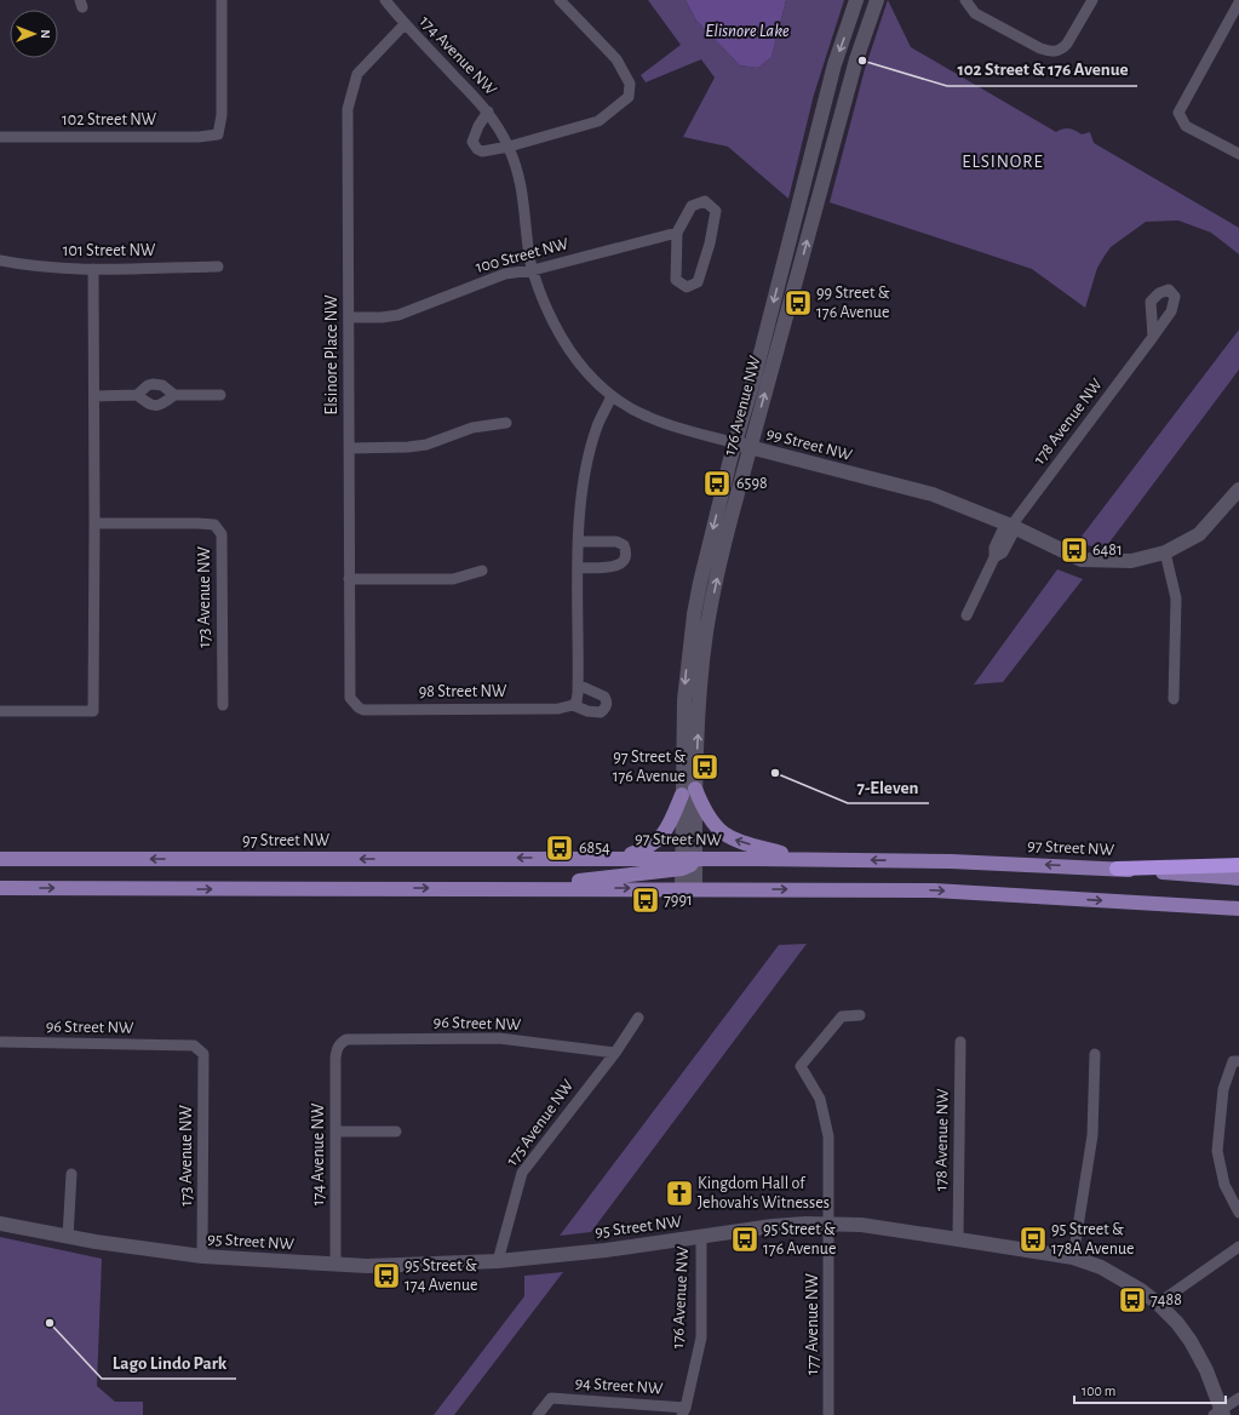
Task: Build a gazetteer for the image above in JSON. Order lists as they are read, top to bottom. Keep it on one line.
{"streets":{"main road":["97 Street NW"],"street":["174 Avenue NW","102 Street NW","101 Street NW","100 Street NW","Elsinore Place NW","176 Avenue NW","178 Avenue NW","99 Street NW","173 Avenue NW","98 Street NW","96 Street NW","175 Avenue NW","95 Street NW","177 Avenue NW","94 Street NW"]},"crossings":[["174 Avenue NW","100 Street NW"],["174 Avenue NW","Elsinore Place NW"],["174 Avenue NW","99 Street NW"],["174 Avenue NW","96 Street NW"],["174 Avenue NW","95 Street NW"],["100 Street NW","Elsinore Place NW"],["Elsinore Place NW","98 Street NW"],["176 Avenue NW","99 Street NW"],["176 Avenue NW","97 Street NW"],["176 Avenue NW","95 Street NW"],["176 Avenue NW","94 Street NW"],["178 Avenue NW","99 Street NW"],["178 Avenue NW","95 Street NW"],["173 Avenue NW","96 Street NW"],["173 Avenue NW","95 Street NW"],["96 Street NW","175 Avenue NW"],["175 Avenue NW","95 Street NW"],["95 Street NW","177 Avenue NW"]],"districts":["ELSINORE"],"water":["Elisnore Lake"],"places":{"other":["102 Street & 176 Avenue","7-Eleven","Lago Lindo Park"],"bus stop":["99 Street & 176 Avenue","6598","6481","97 Street & 176 Avenue","6854","7991","95 Street & 176 Avenue","95 Street & 178A Avenue","95 Street & 174 Avenue","7488"],"church":["Kingdom Hall of Jehovah's Witnesses"]},"scale_bar":"100 m","north":"right"}
